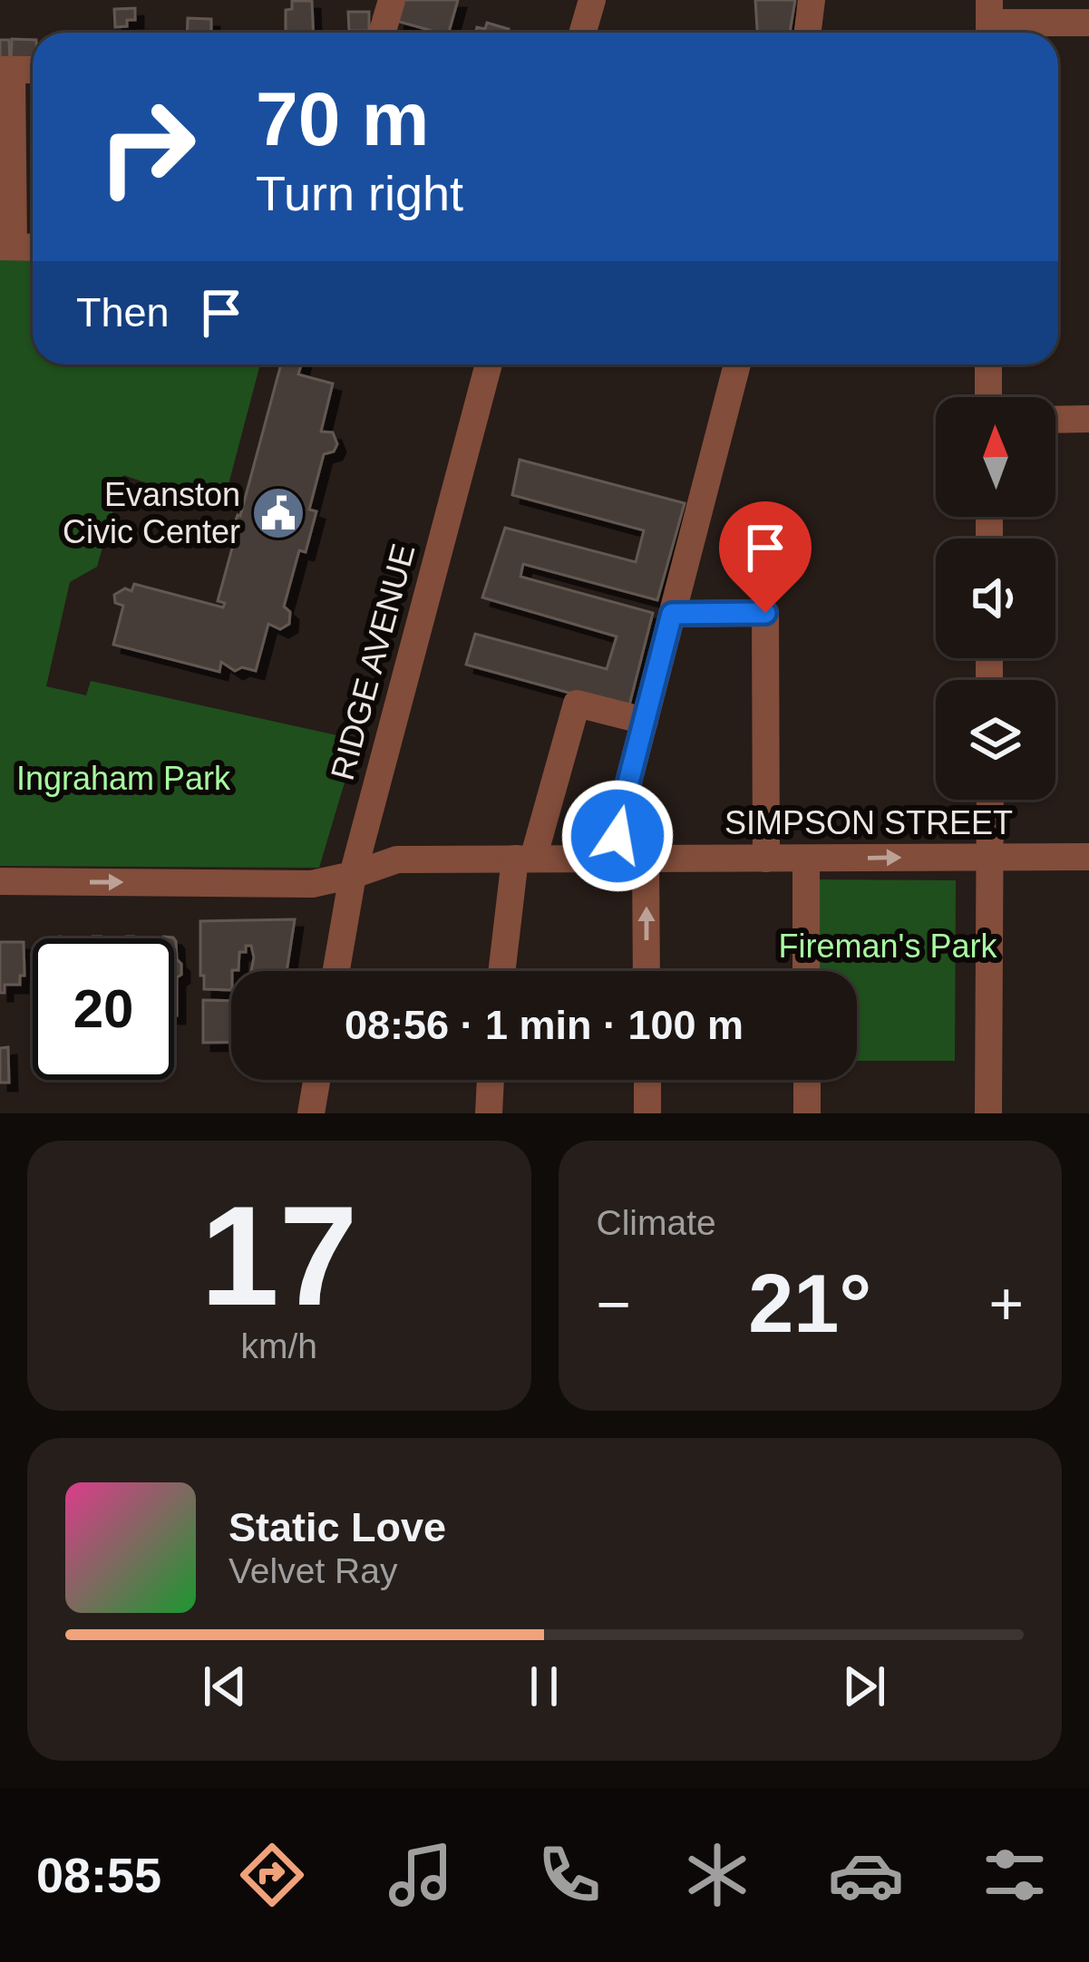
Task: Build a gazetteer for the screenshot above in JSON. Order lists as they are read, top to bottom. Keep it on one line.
{"streets":{"street":["RIDGE AVENUE","SIMPSON STREET"]},"crossings":[["RIDGE AVENUE","SIMPSON STREET"]],"one_way":["SIMPSON STREET"],"parks":["Ingraham Park","Fireman's Park"],"places":{"public building":["Evanston Civic Center"]},"north":"top","page":{"turn":["70 m","Turn right"],"then":"Then","limit":"20","trip":"08:56 · 1 min · 100 m","tile":[["17","km/h"],"Climate"],"heat":["−","21°","+"],"song":["Static Love","Velvet Ray"],"tabs":"08:55"}}
